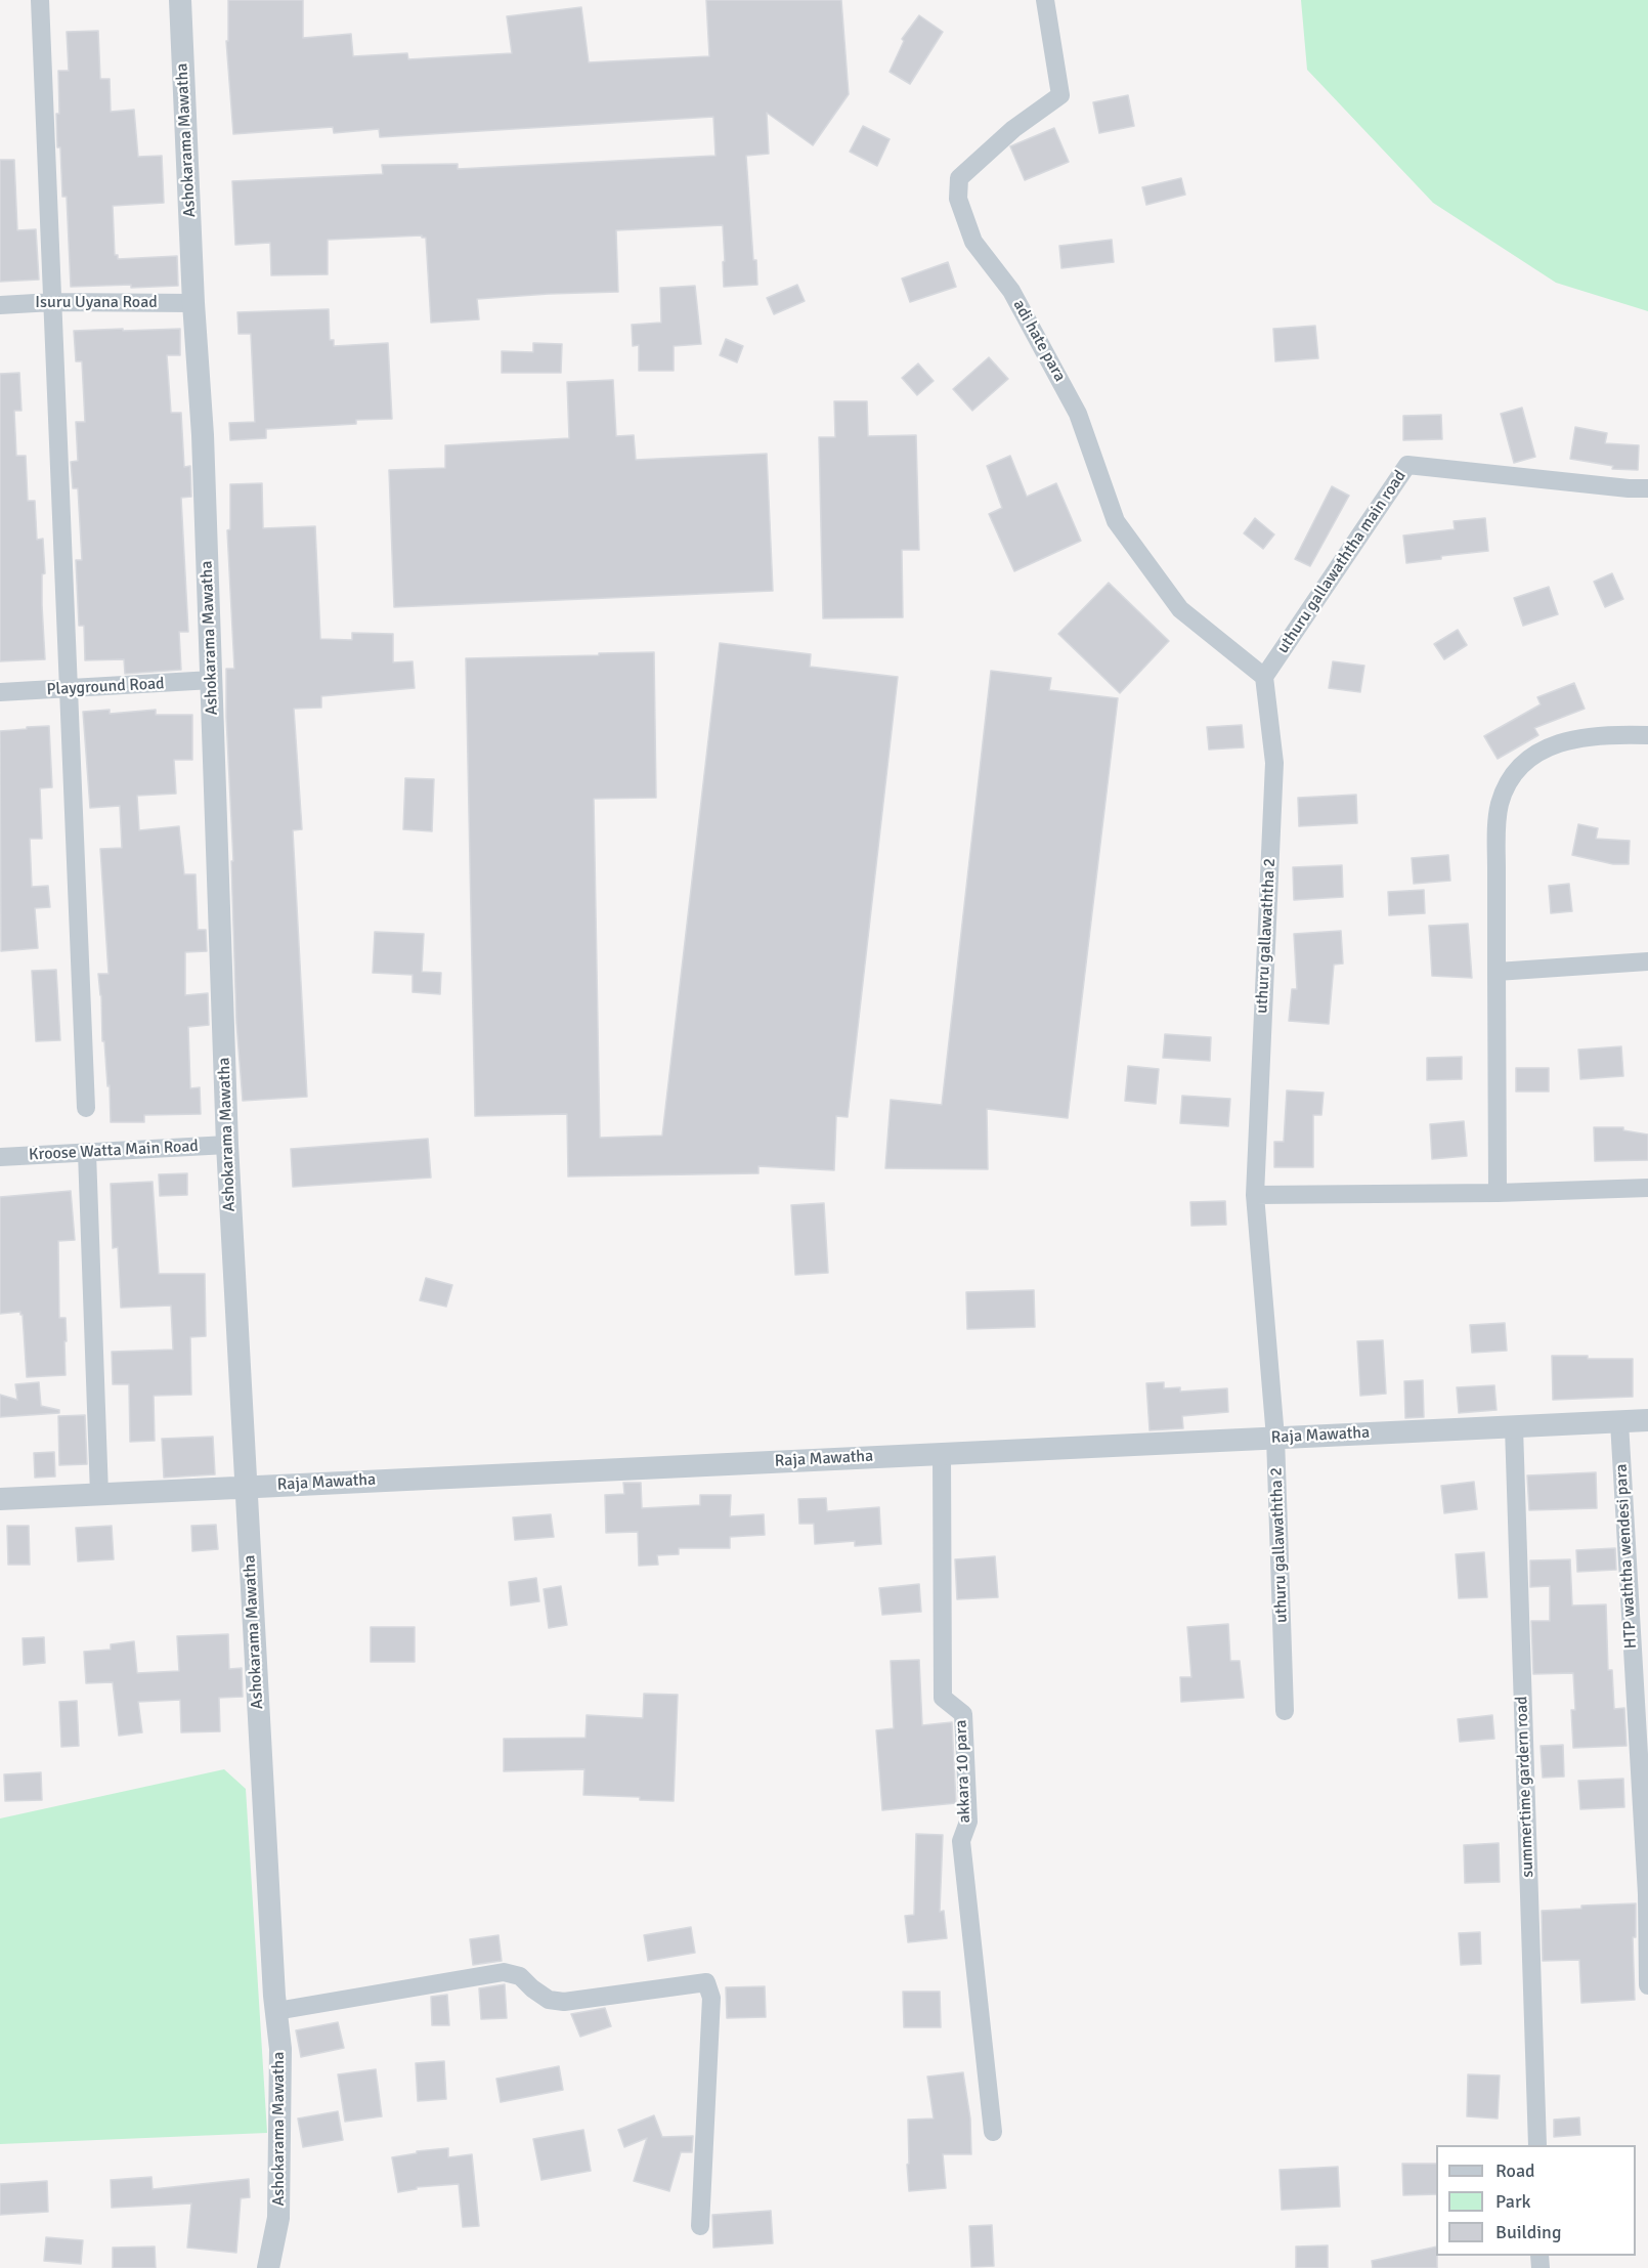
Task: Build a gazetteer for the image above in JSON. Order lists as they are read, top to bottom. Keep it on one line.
{"streets":{"street":["Ashokarama Mawatha","Isuru Uyana Road","adi hate para","uthuru gallawaththa main road","Playground Road","uthuru gallawaththa 2","Kroose Watta Main Road","Raja Mawatha","HTP waththa wendesi para","akkara 10 para","summertime gardern road"]},"crossings":[["Ashokarama Mawatha","Isuru Uyana Road"],["Ashokarama Mawatha","Playground Road"],["Ashokarama Mawatha","Kroose Watta Main Road"],["Ashokarama Mawatha","Raja Mawatha"],["adi hate para","uthuru gallawaththa main road"],["adi hate para","uthuru gallawaththa 2"],["uthuru gallawaththa main road","uthuru gallawaththa 2"],["uthuru gallawaththa 2","Raja Mawatha"],["Raja Mawatha","HTP waththa wendesi para"],["Raja Mawatha","akkara 10 para"],["Raja Mawatha","summertime gardern road"]],"legend":["Road","Park","Building"]}
